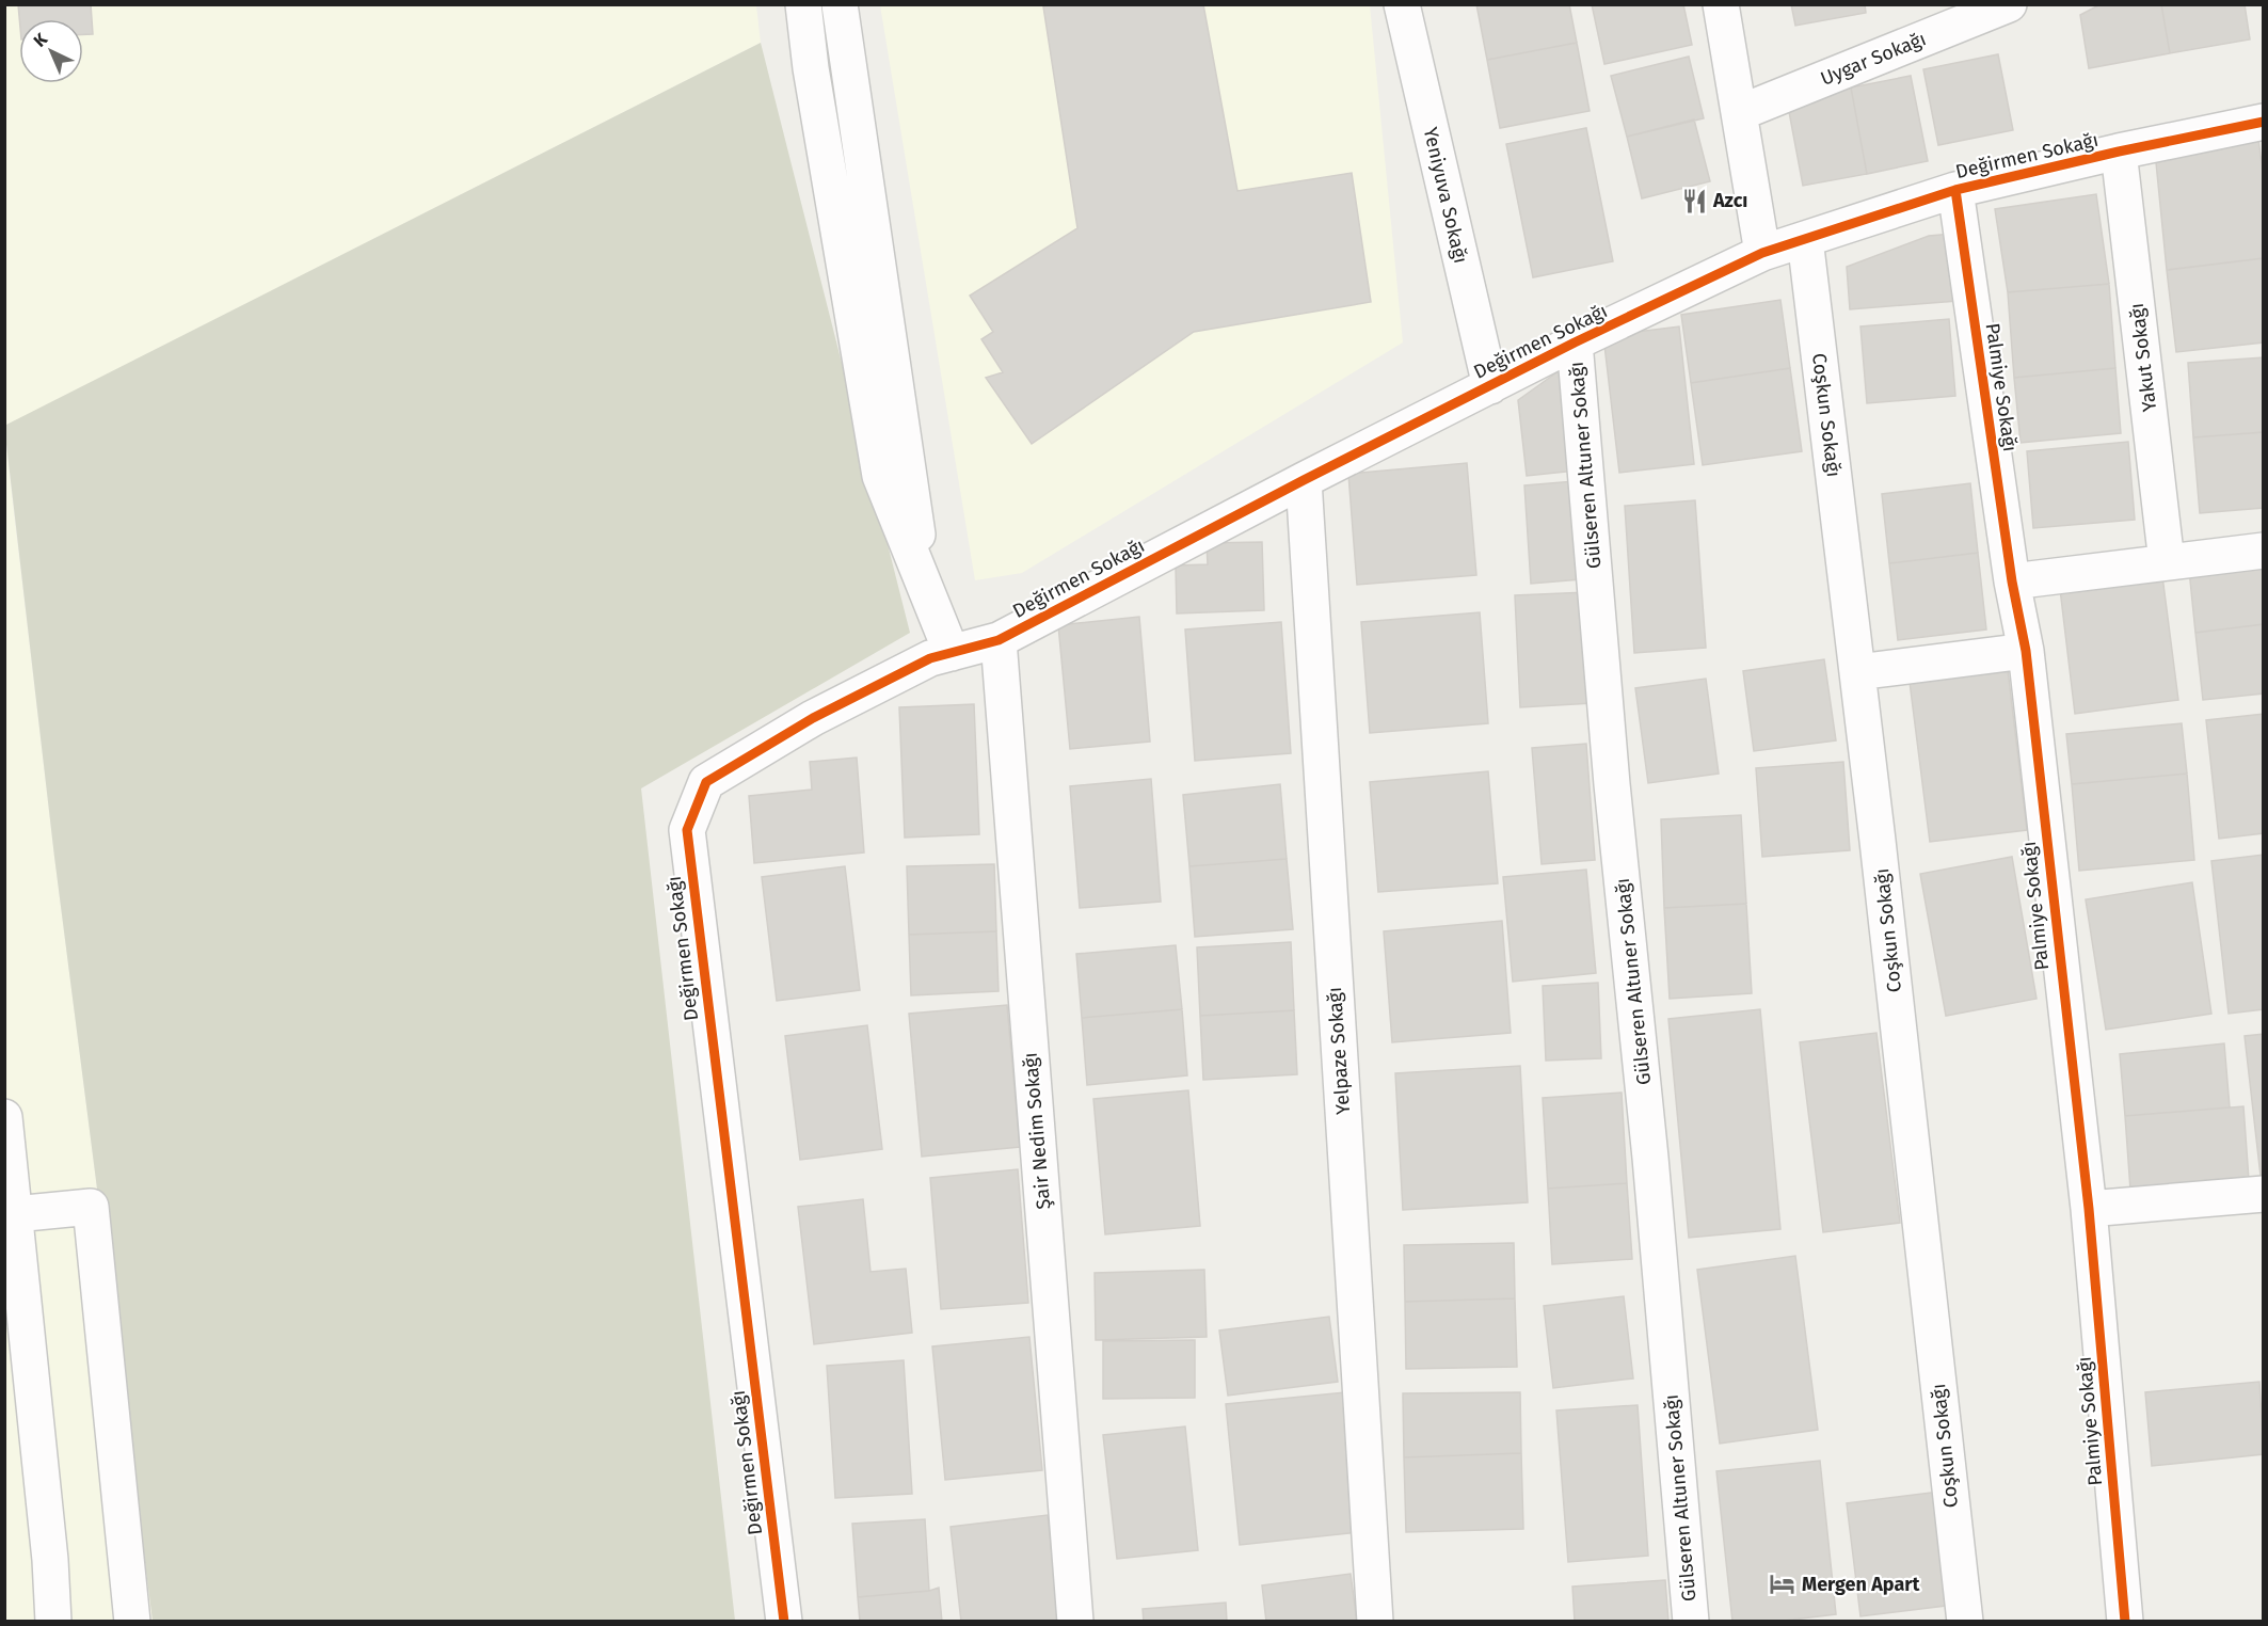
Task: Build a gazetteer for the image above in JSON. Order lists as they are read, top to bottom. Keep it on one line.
{"streets":{"street":["Uygar Sokağı","Değirmen Sokağı","Yeniyuva Sokağı","Yakut Sokağı","Palmiye Sokağı","Coşkun Sokağı","Gülseren Altuner Sokağı","Yelpaze Sokağı","Şair Nedim Sokağı"]},"crossings":[["Değirmen Sokağı","Yeniyuva Sokağı"],["Değirmen Sokağı","Yakut Sokağı"],["Değirmen Sokağı","Palmiye Sokağı"],["Değirmen Sokağı","Coşkun Sokağı"],["Değirmen Sokağı","Gülseren Altuner Sokağı"],["Değirmen Sokağı","Yelpaze Sokağı"],["Değirmen Sokağı","Şair Nedim Sokağı"]],"places":{"restaurant":["Azcı"],"hotel":["Mergen Apart"]},"north":"top left"}
